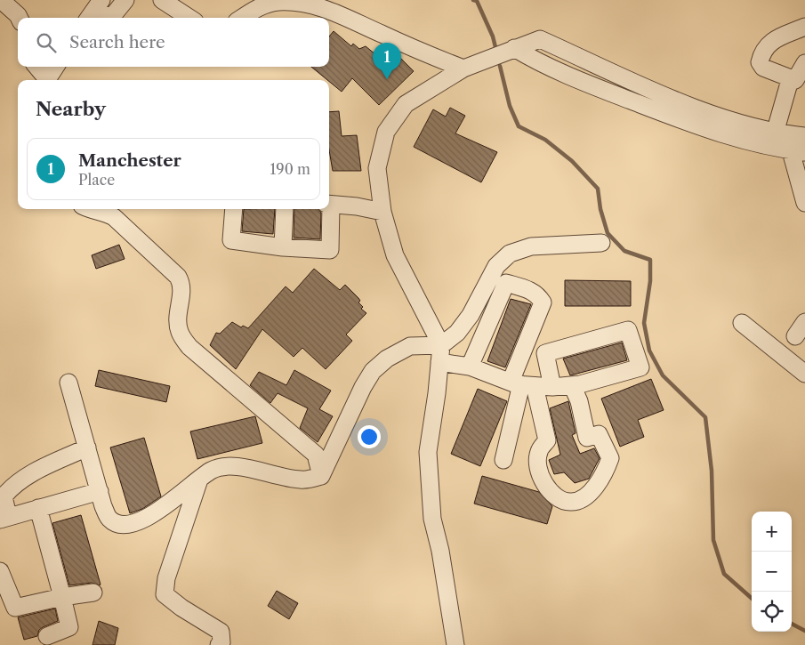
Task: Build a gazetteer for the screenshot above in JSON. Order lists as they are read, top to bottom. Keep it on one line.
{"page":{"search":"Search here","pins":"1","heading":"Nearby","list":[{"mark":"1","name":"Manchester","note":"Place","value":"190 m"}],"map_buttons":["+","−"]}}
